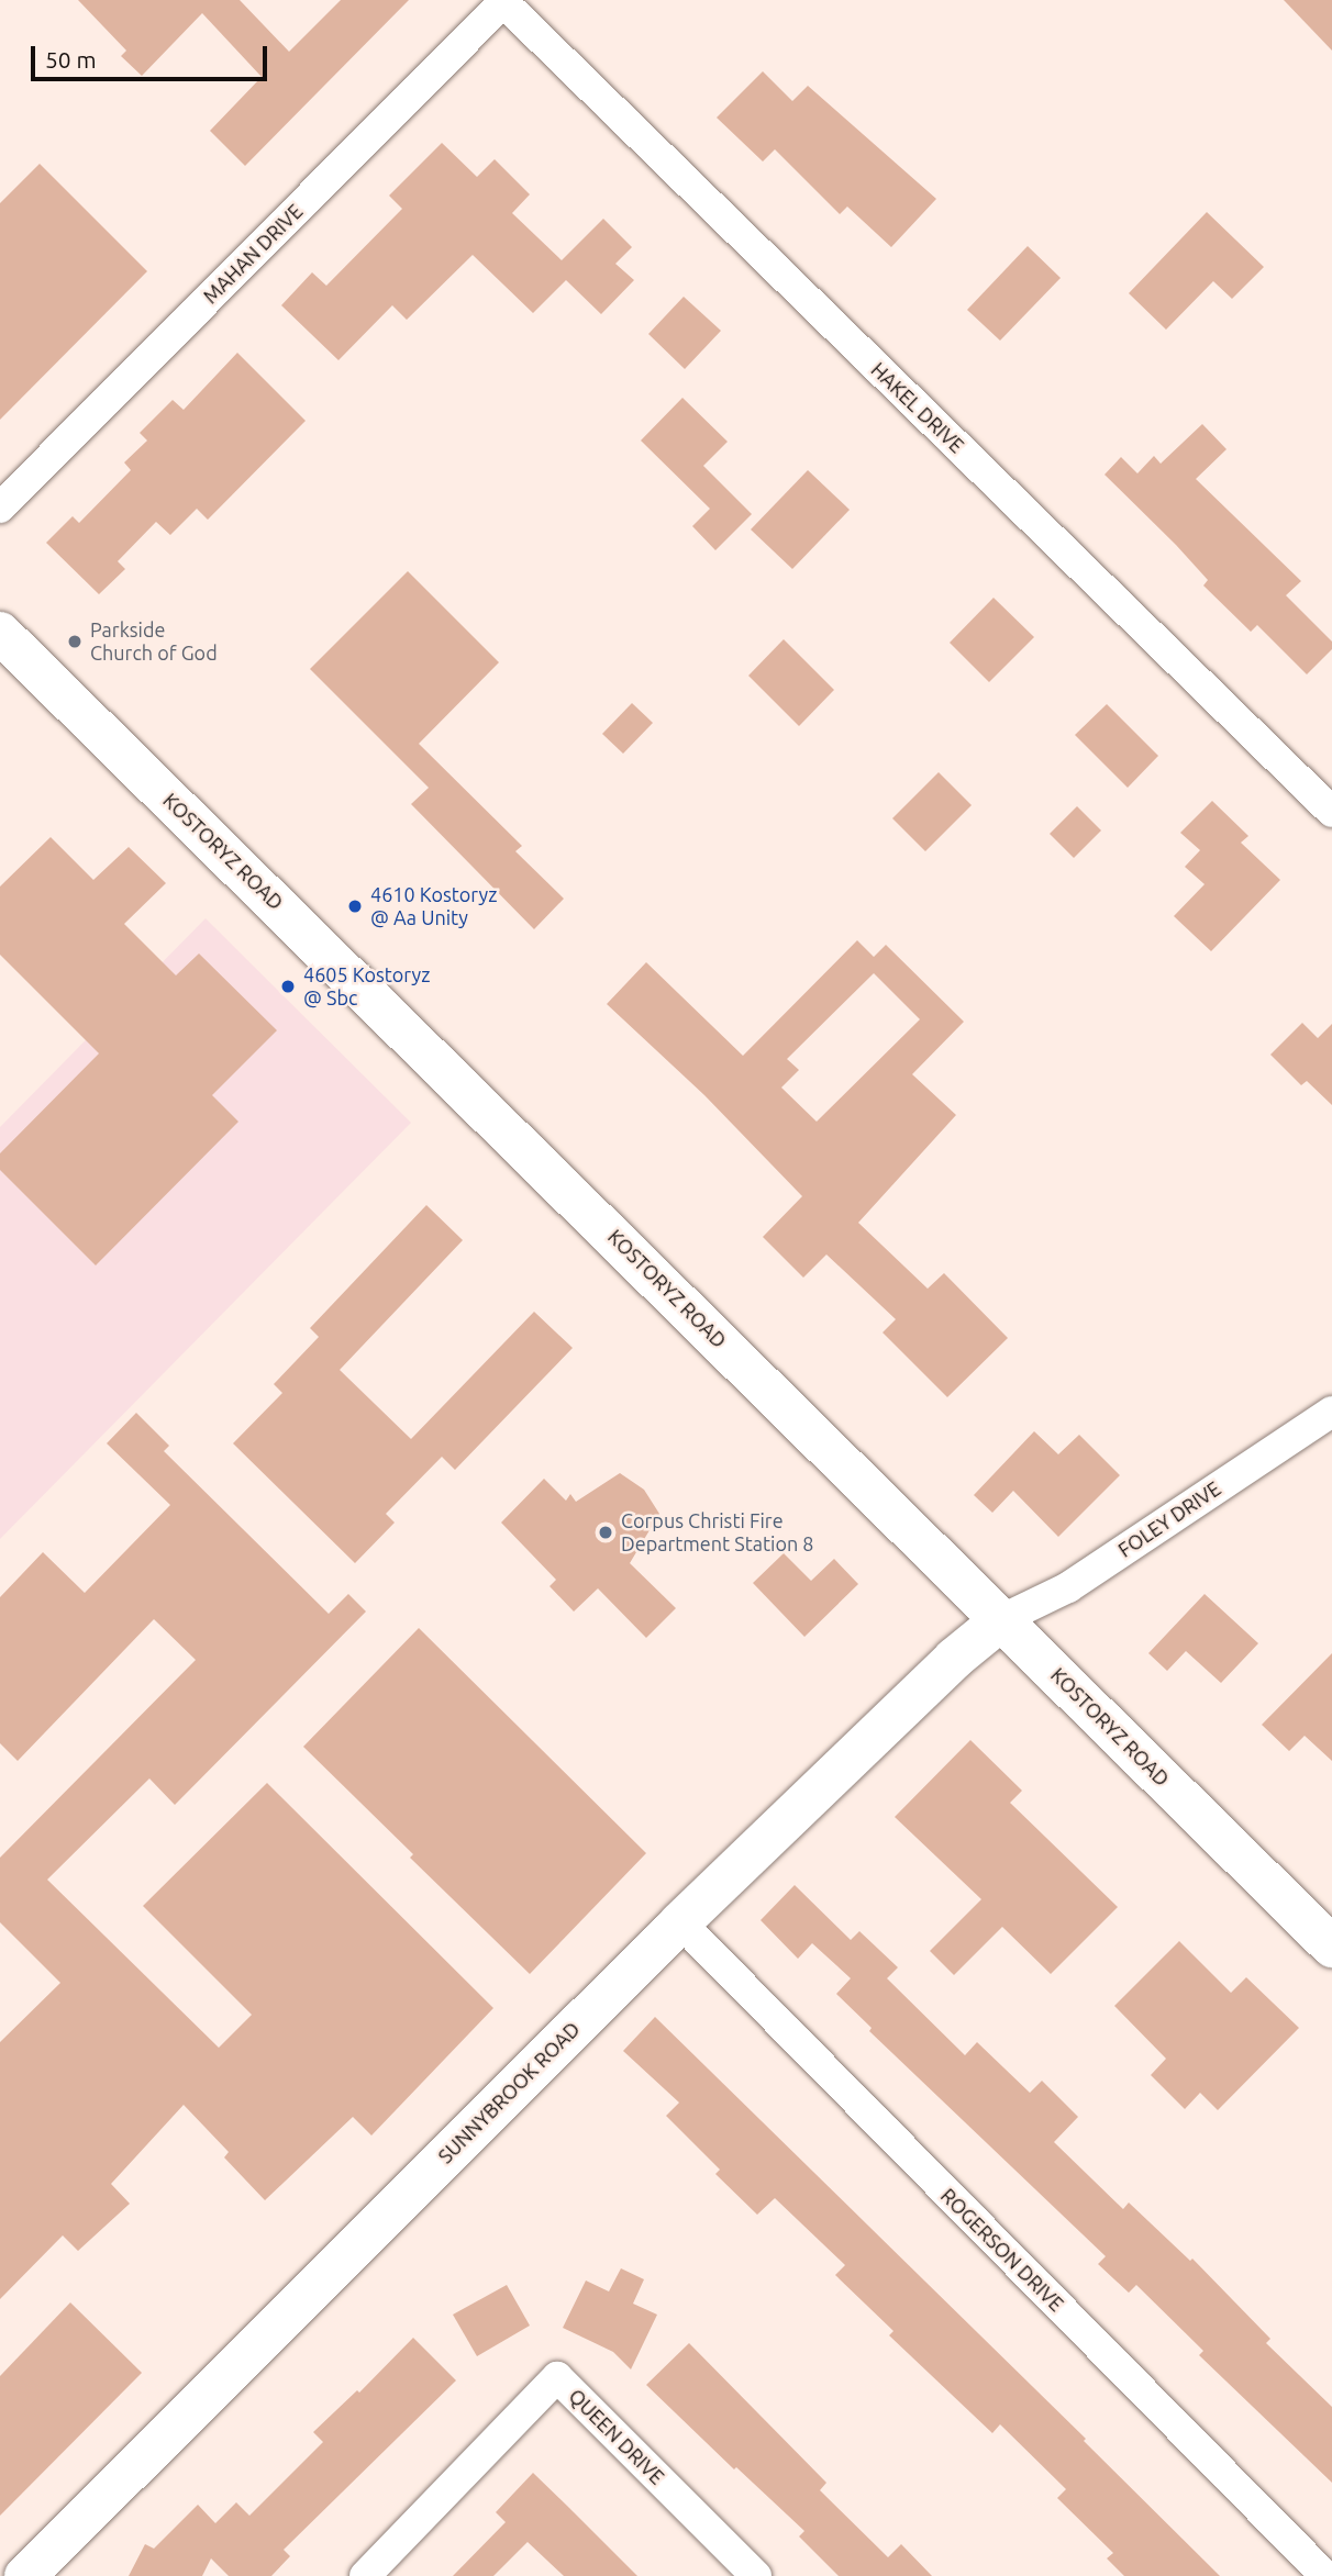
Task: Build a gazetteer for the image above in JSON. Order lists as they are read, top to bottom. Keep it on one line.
{"streets":{"main road":["KOSTORYZ ROAD","SUNNYBROOK ROAD"],"street":["MAHAN DRIVE","HAKEL DRIVE","FOLEY DRIVE","ROGERSON DRIVE","QUEEN DRIVE"]},"crossings":[["MAHAN DRIVE","HAKEL DRIVE"],["KOSTORYZ ROAD","FOLEY DRIVE"],["KOSTORYZ ROAD","SUNNYBROOK ROAD"],["FOLEY DRIVE","SUNNYBROOK ROAD"],["SUNNYBROOK ROAD","ROGERSON DRIVE"]],"places":["Parkside Church of God","4610 Kostoryz @ Aa Unity","4605 Kostoryz @ Sbc","Corpus Christi Fire Department Station 8"],"scale_bar":"50 m"}
